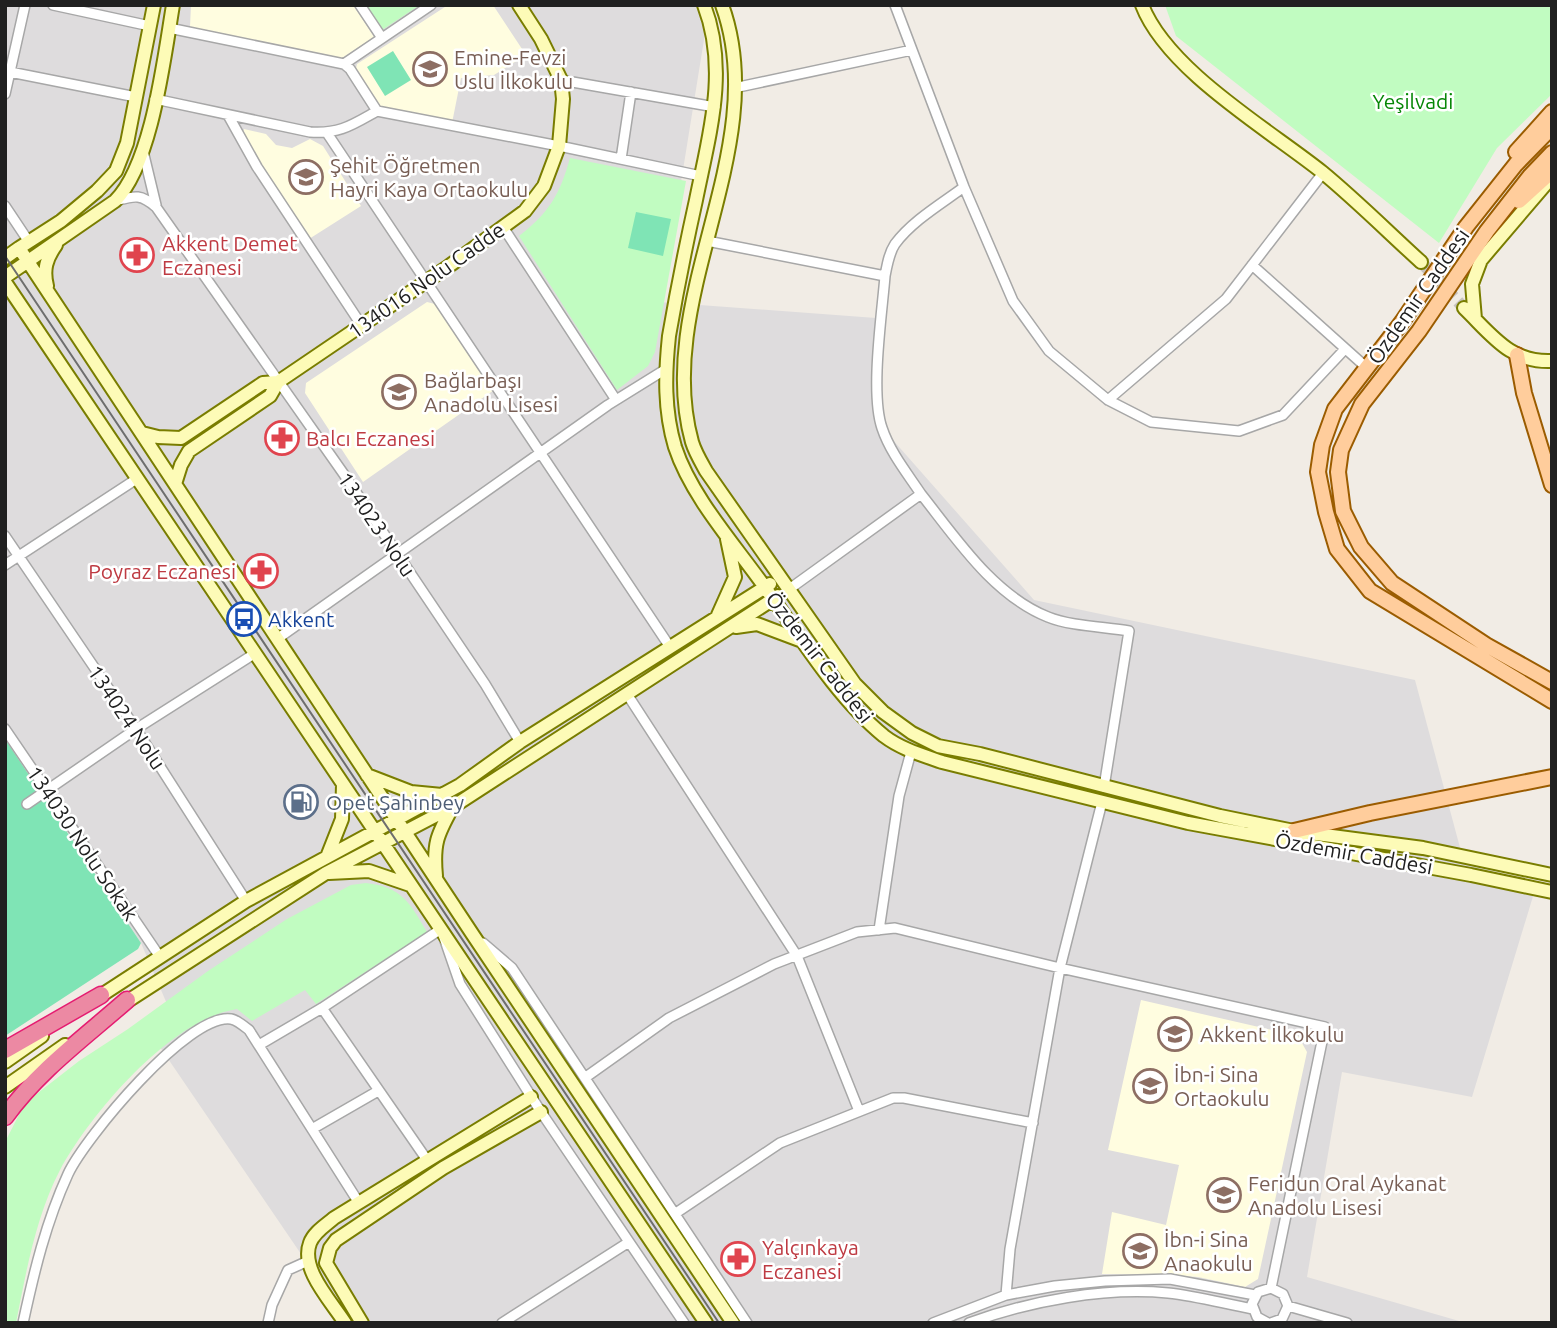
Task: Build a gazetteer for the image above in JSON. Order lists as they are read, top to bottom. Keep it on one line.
{"streets":{"main road":["134016 Nolu Cadde","Özdemir Caddesi"],"street":["134023 Nolu","134024 Nolu","134030 Nolu Sokak"]},"crossings":[["134016 Nolu Cadde","134023 Nolu"]],"parks":["Yeşilvadi"],"places":{"school or university":["Emine-Fevzi Uslu İlkokulu","Şehit Öğretmen Hayri Kaya Ortaokulu","Bağlarbaşı Anadolu Lisesi","Akkent İlkokulu","İbn-i Sina Ortaokulu","Feridun Oral Aykanat Anadolu Lisesi","İbn-i Sina Anaokulu"],"pharmacy":["Akkent Demet Eczanesi","Balcı Eczanesi","Poyraz Eczanesi","Yalçınkaya Eczanesi"],"bus stop":["Akkent"],"fuel station":["Opet Şahinbey"]}}
